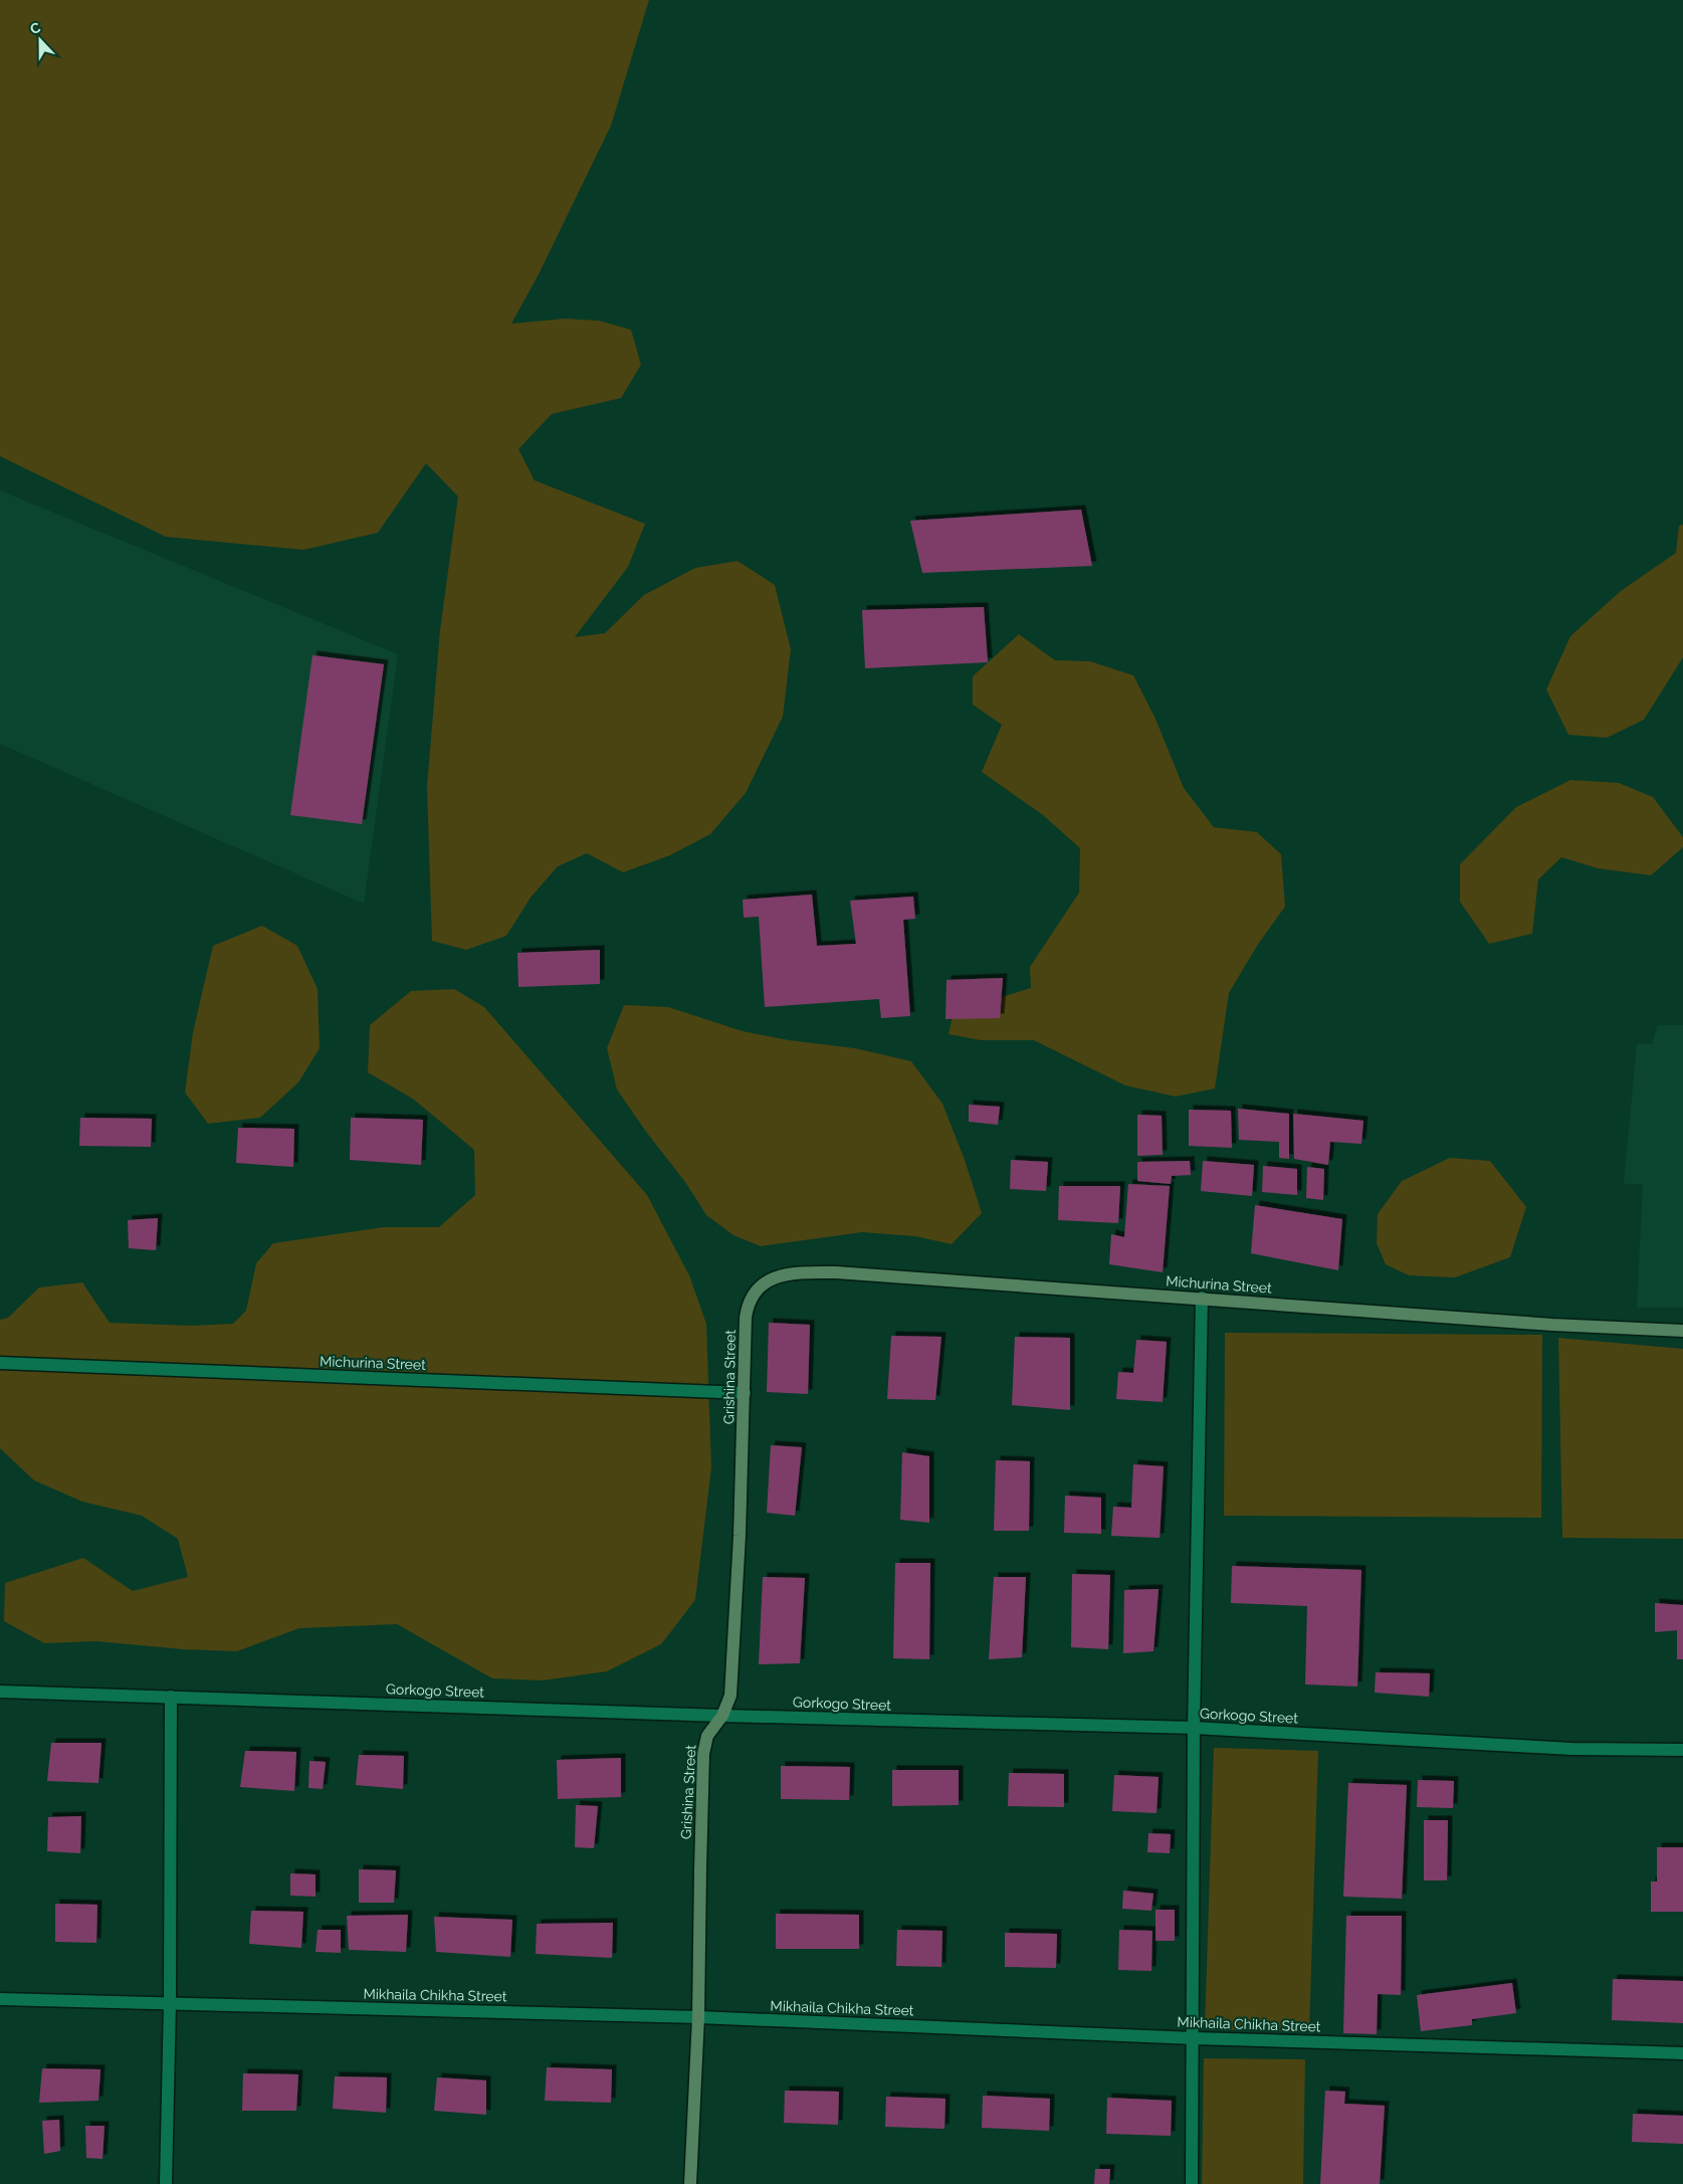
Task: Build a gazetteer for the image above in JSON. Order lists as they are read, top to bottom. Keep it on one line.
{"streets":{"street":["Michurina Street","Grishina Street","Gorkogo Street","Mikhaila Chikha Street"]},"crossings":[["Michurina Street","Grishina Street"],["Grishina Street","Gorkogo Street"],["Grishina Street","Mikhaila Chikha Street"]],"north":"top"}
